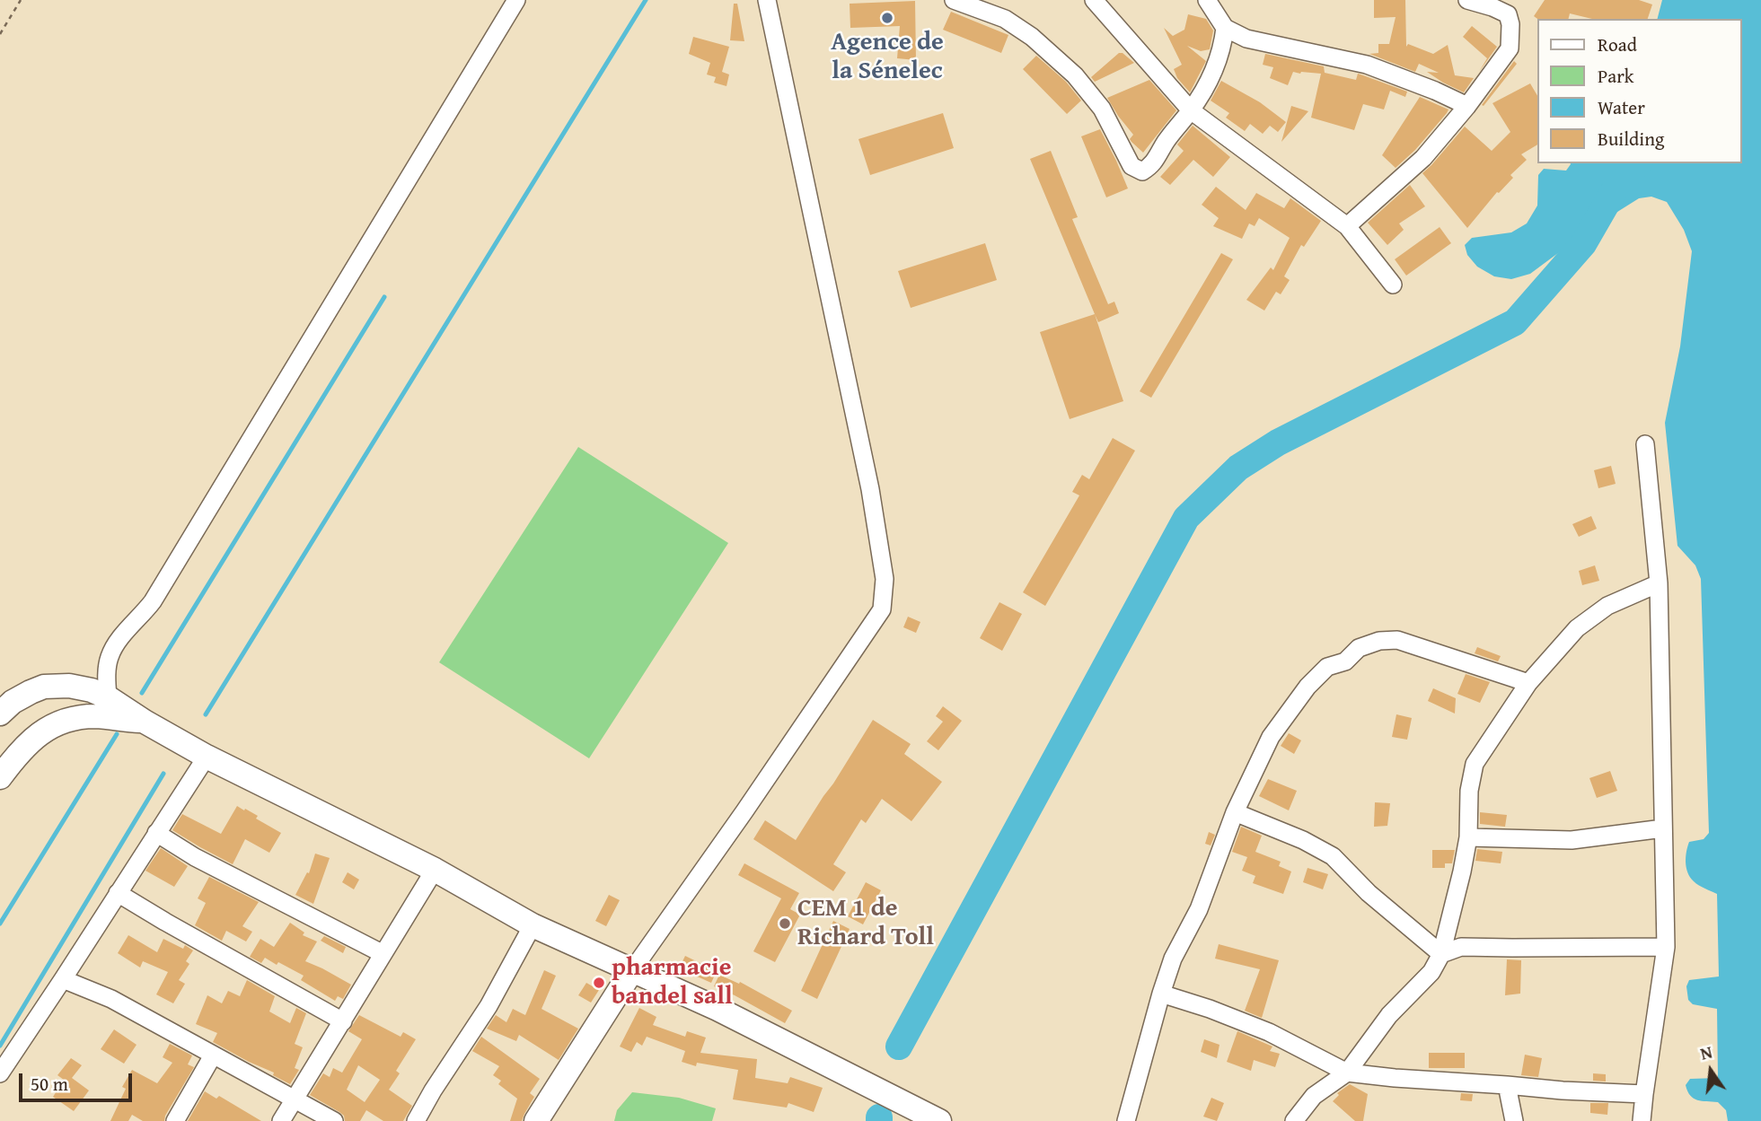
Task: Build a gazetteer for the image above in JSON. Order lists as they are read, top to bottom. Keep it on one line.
{"places":["Agence de la Sénelec","CEM 1 de Richard Toll","pharmacie bandel sall"],"legend":["Road","Park","Water","Building"],"scale_bar":"50 m","north":"top"}
